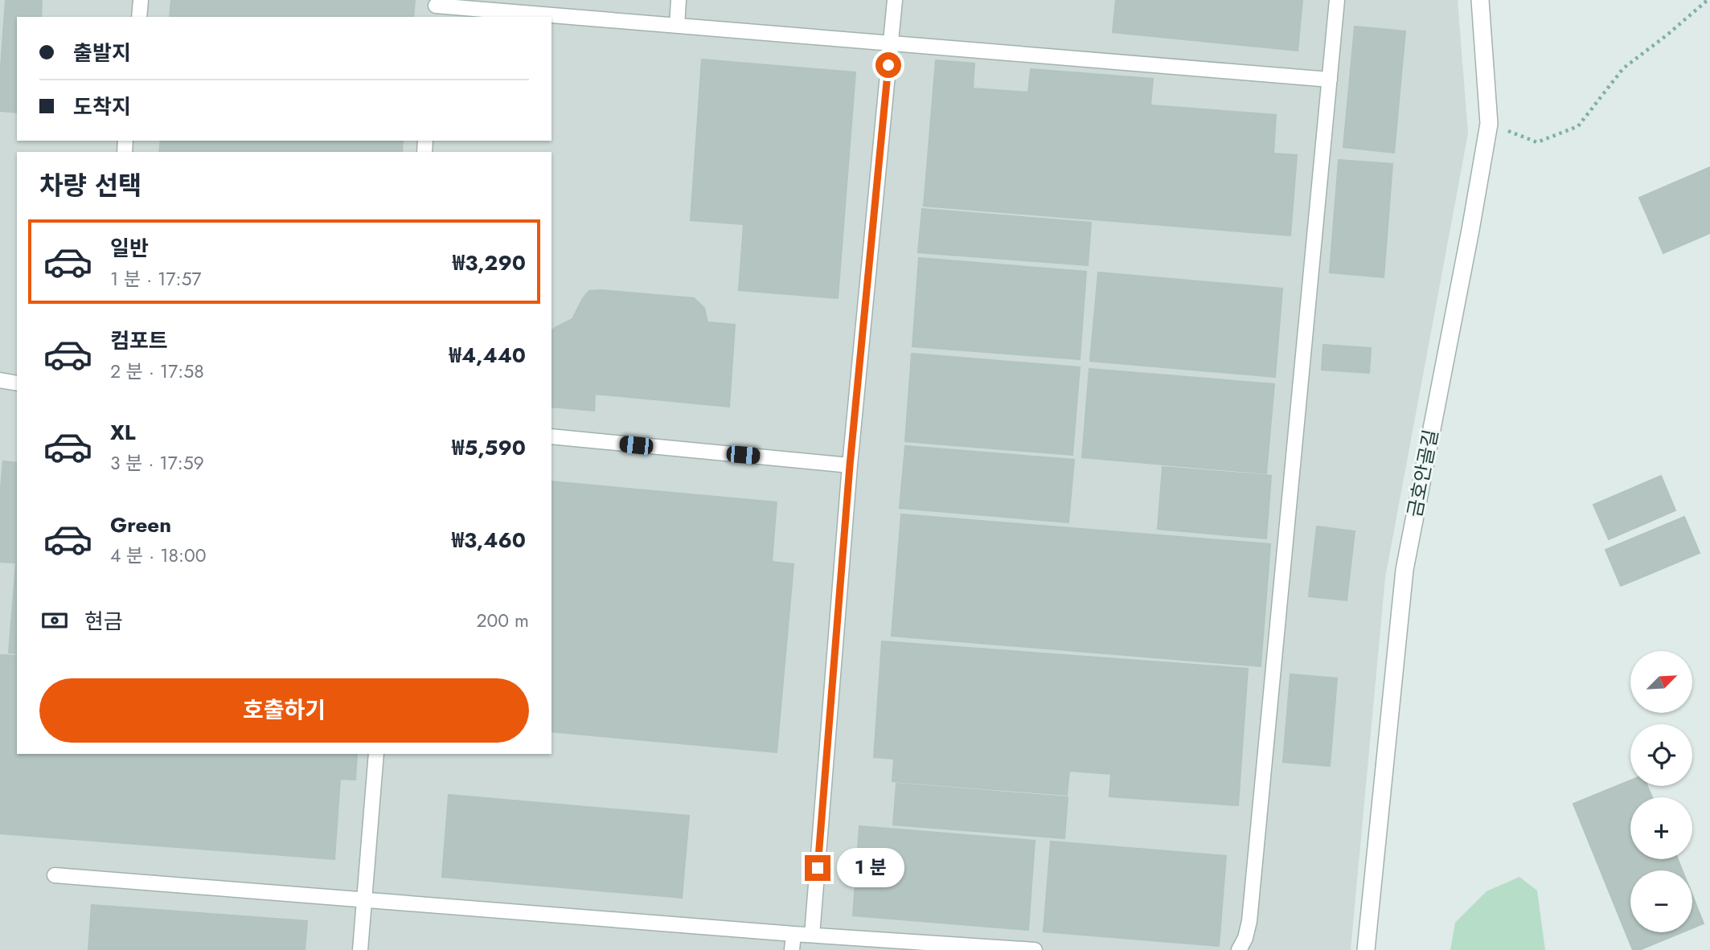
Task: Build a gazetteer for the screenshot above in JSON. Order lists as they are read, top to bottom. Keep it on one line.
{"streets":{"street":["금호안골길"]},"north":"top right","page":{"banner":["출발지","도착지"],"heading":"차량 선택","list":[{"name":"일반","note":"1 분 · 17:57","value":"₩3,290"},{"name":"컴포트","note":"2 분 · 17:58","value":"₩4,440"},{"name":"XL","note":"3 분 · 17:59","value":"₩5,590"},{"name":"Green","note":"4 분 · 18:00","value":"₩3,460"}],"pay":["현금","200 m"],"map_buttons":["+","−"],"buttons":"호출하기","bubble":"1 분"}}
